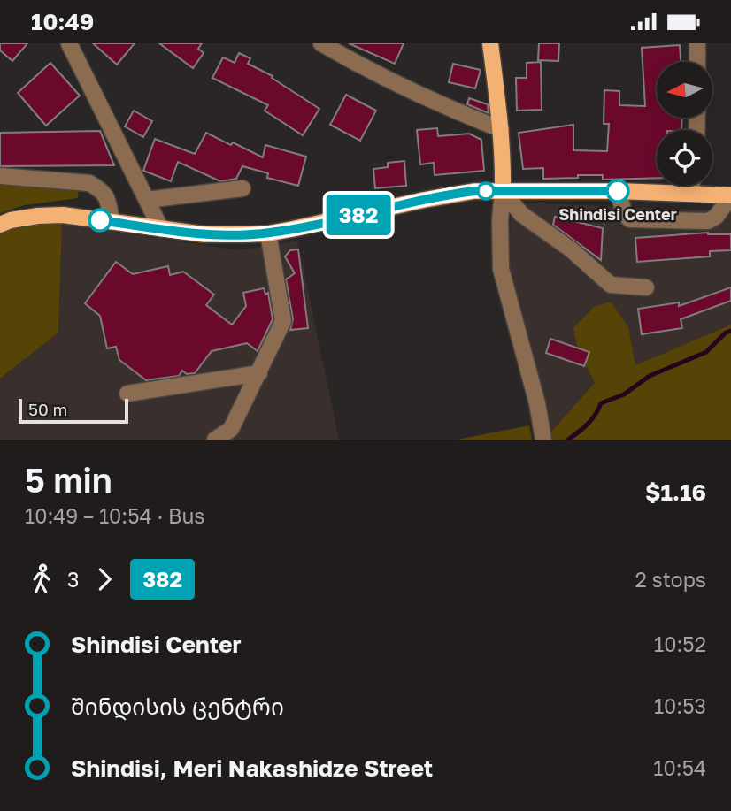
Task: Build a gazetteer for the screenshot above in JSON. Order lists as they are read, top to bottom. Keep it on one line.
{"places":["Shindisi Center"],"lines":["bus line 382"],"scale_bar":"50 m","north":"left","page":{"status":"10:49","on_map":"382","scale":"50 m","heading":["5 min","10:49 – 10:54 · Bus","$1.16"],"legs":["3","382","2 stops"],"list":[{"name":"Shindisi Center","value":"10:52"},{"name":"შინდისის ცენტრი","value":"10:53"},{"name":"Shindisi, Meri Nakashidze Street","value":"10:54"}]}}
